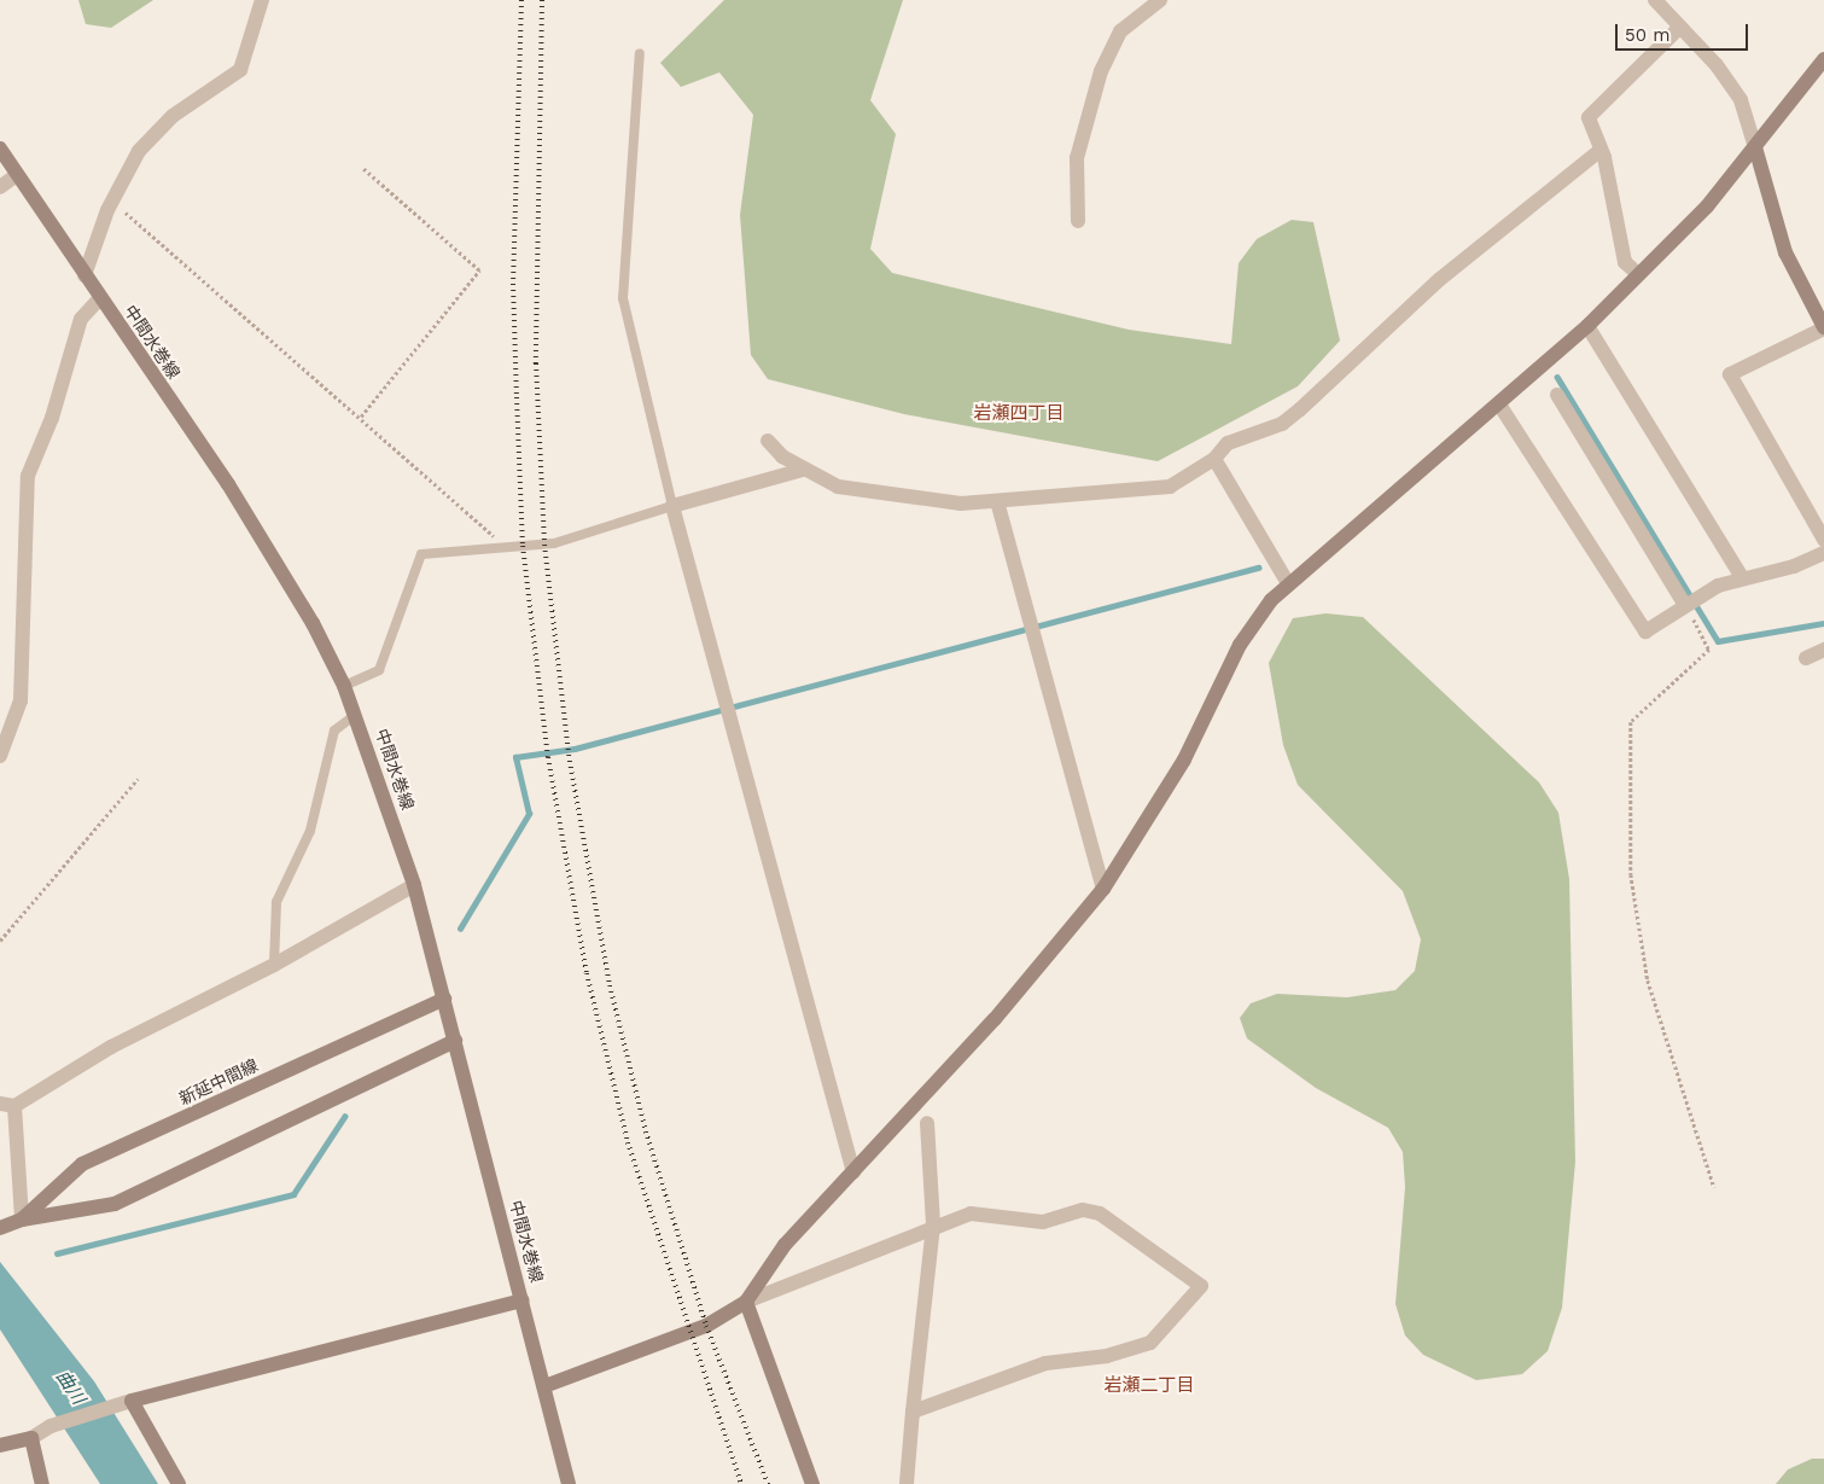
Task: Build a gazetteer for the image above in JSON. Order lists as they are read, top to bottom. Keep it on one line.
{"streets":{"street":["中間水巻線","新延中間線"]},"crossings":[["中間水巻線","新延中間線"]],"districts":["岩瀬四丁目","岩瀬二丁目"],"water":["曲川"],"scale_bar":"50 m"}
